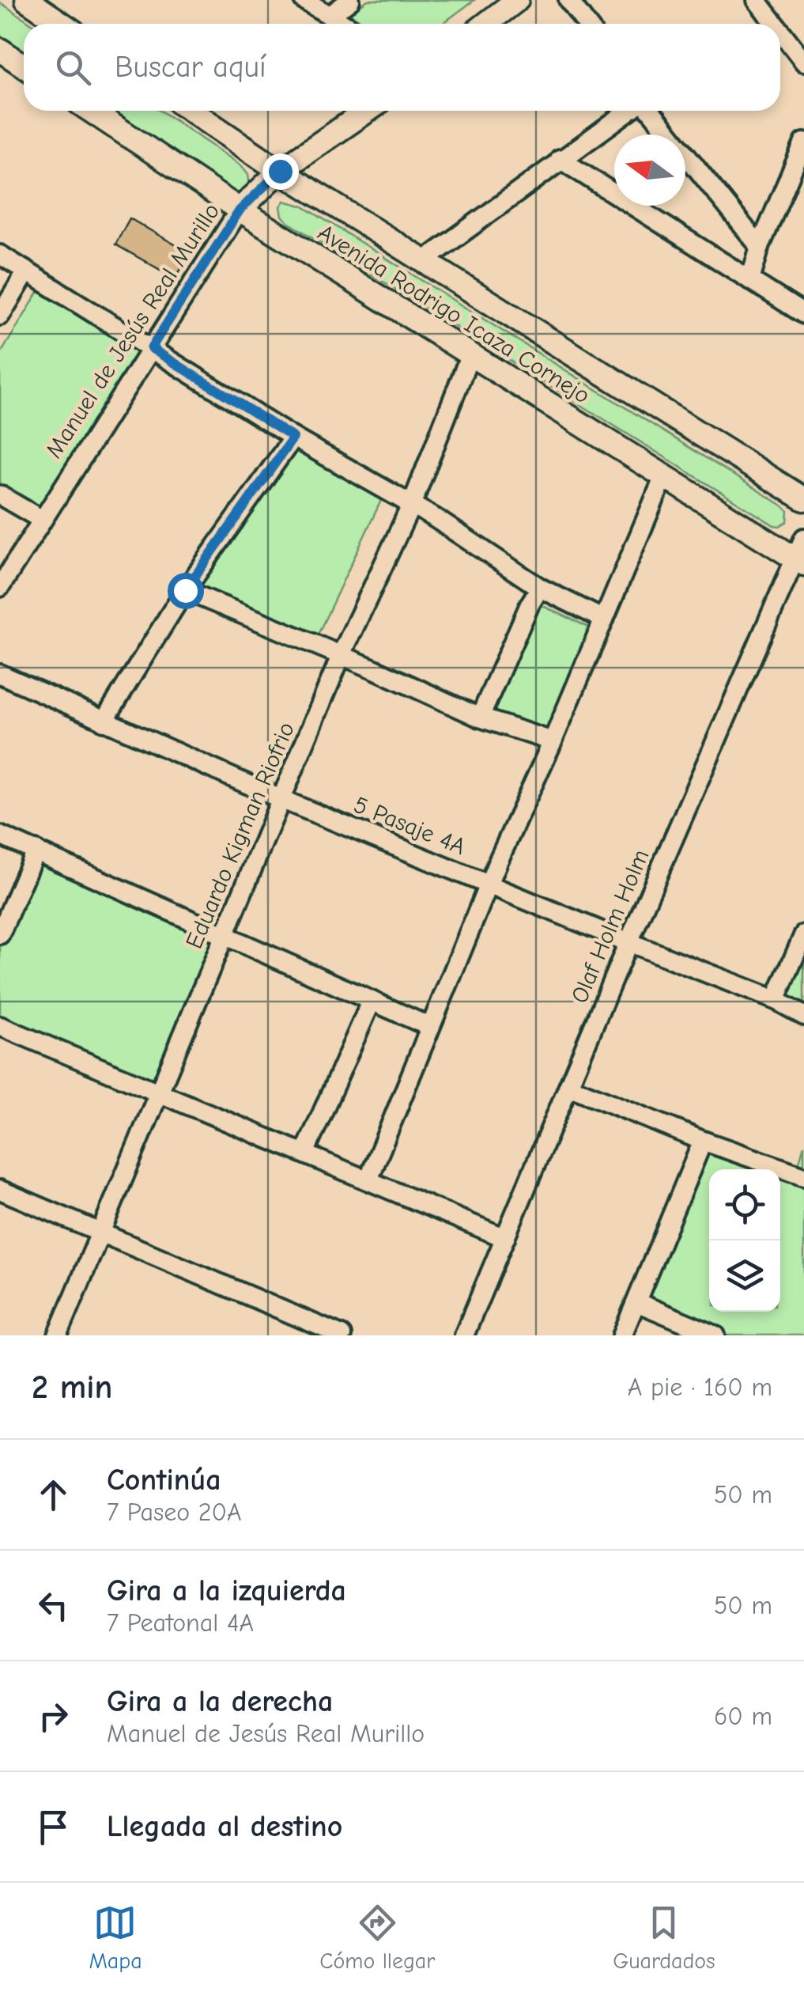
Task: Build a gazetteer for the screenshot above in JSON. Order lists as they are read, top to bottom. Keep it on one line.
{"streets":{"street":["Avenida Rodrigo Icaza Cornejo","Manuel de Jesús Real Murillo","5 Pasaje 4A","Eduardo Kigman Riofrio","Olaf Holm Holm"]},"crossings":[["Avenida Rodrigo Icaza Cornejo","Manuel de Jesús Real Murillo"],["Avenida Rodrigo Icaza Cornejo","Eduardo Kigman Riofrio"],["Avenida Rodrigo Icaza Cornejo","Olaf Holm Holm"],["5 Pasaje 4A","Eduardo Kigman Riofrio"],["5 Pasaje 4A","Olaf Holm Holm"]],"north":"left","page":{"search":"Buscar aquí","heading":["2 min","A pie · 160 m"],"list":[["Continúa","7 Paseo 20A","50 m"],["Gira a la izquierda","7 Peatonal 4A","50 m"],["Gira a la derecha","Manuel de Jesús Real Murillo","60 m"],"Llegada al destino"],"nav":["Mapa","Cómo llegar","Guardados"]}}
